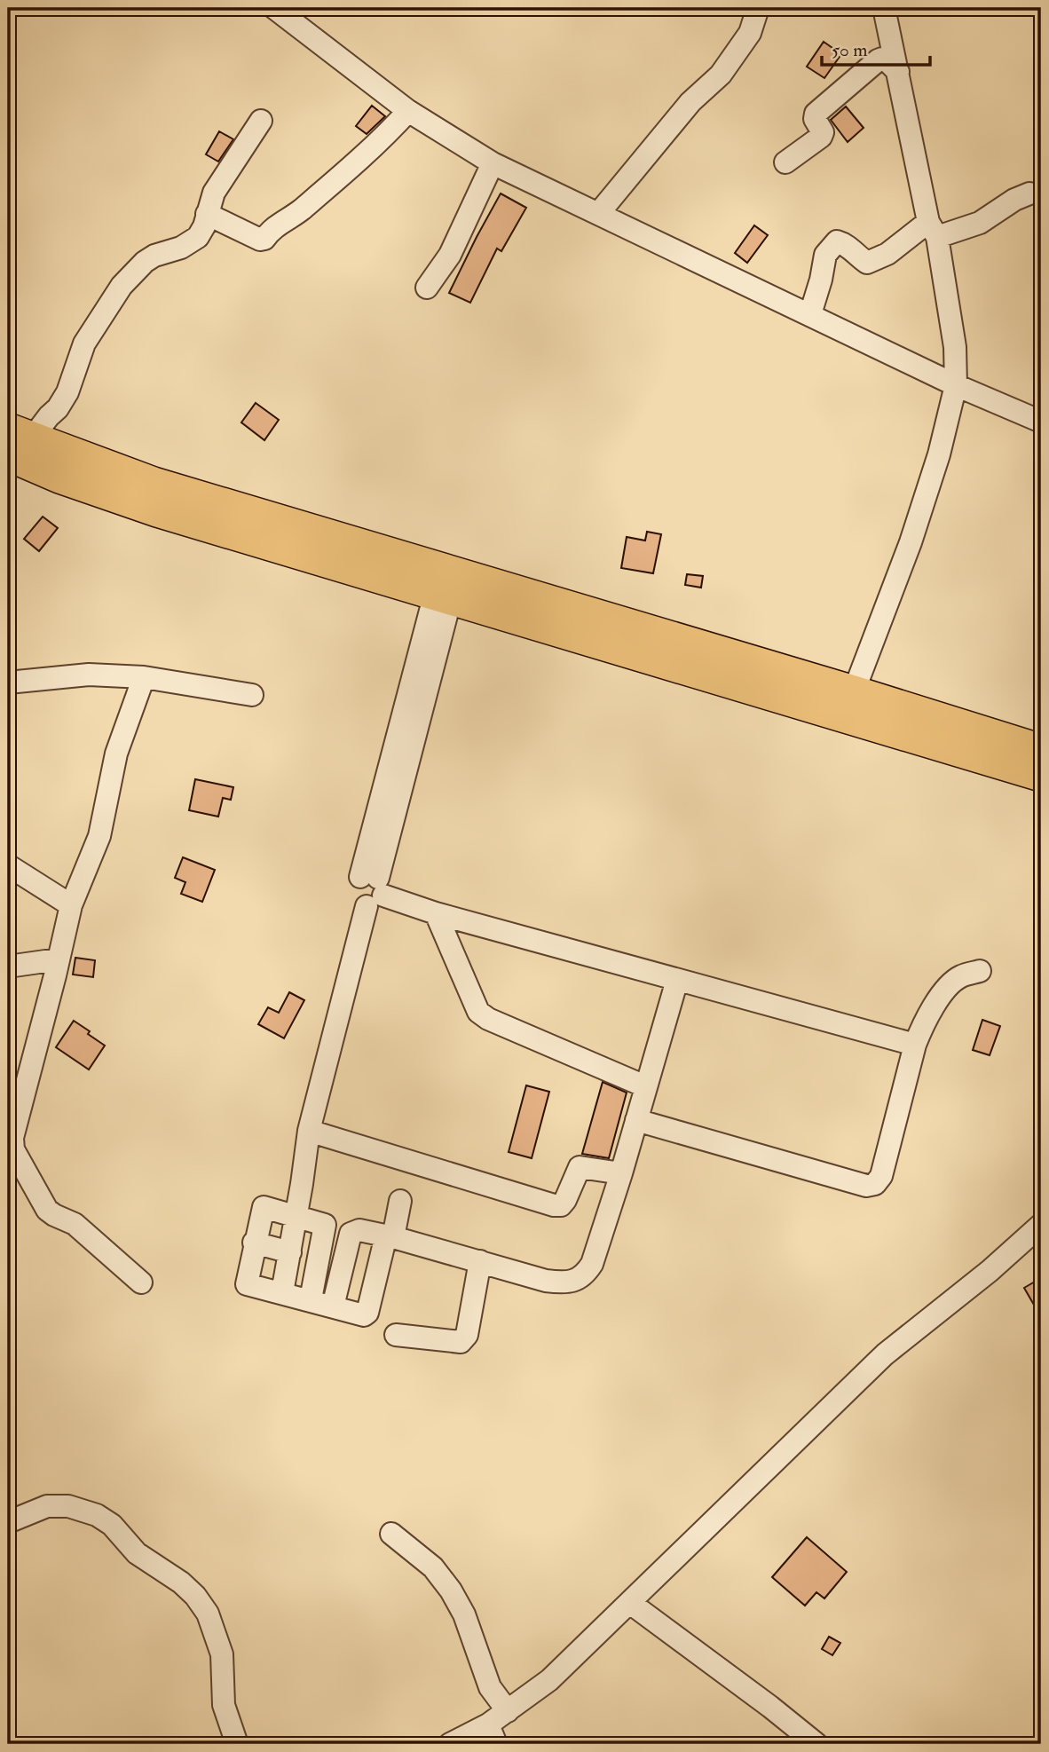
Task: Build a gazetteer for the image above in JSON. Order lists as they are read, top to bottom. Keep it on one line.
{"scale_bar":"50 m"}
